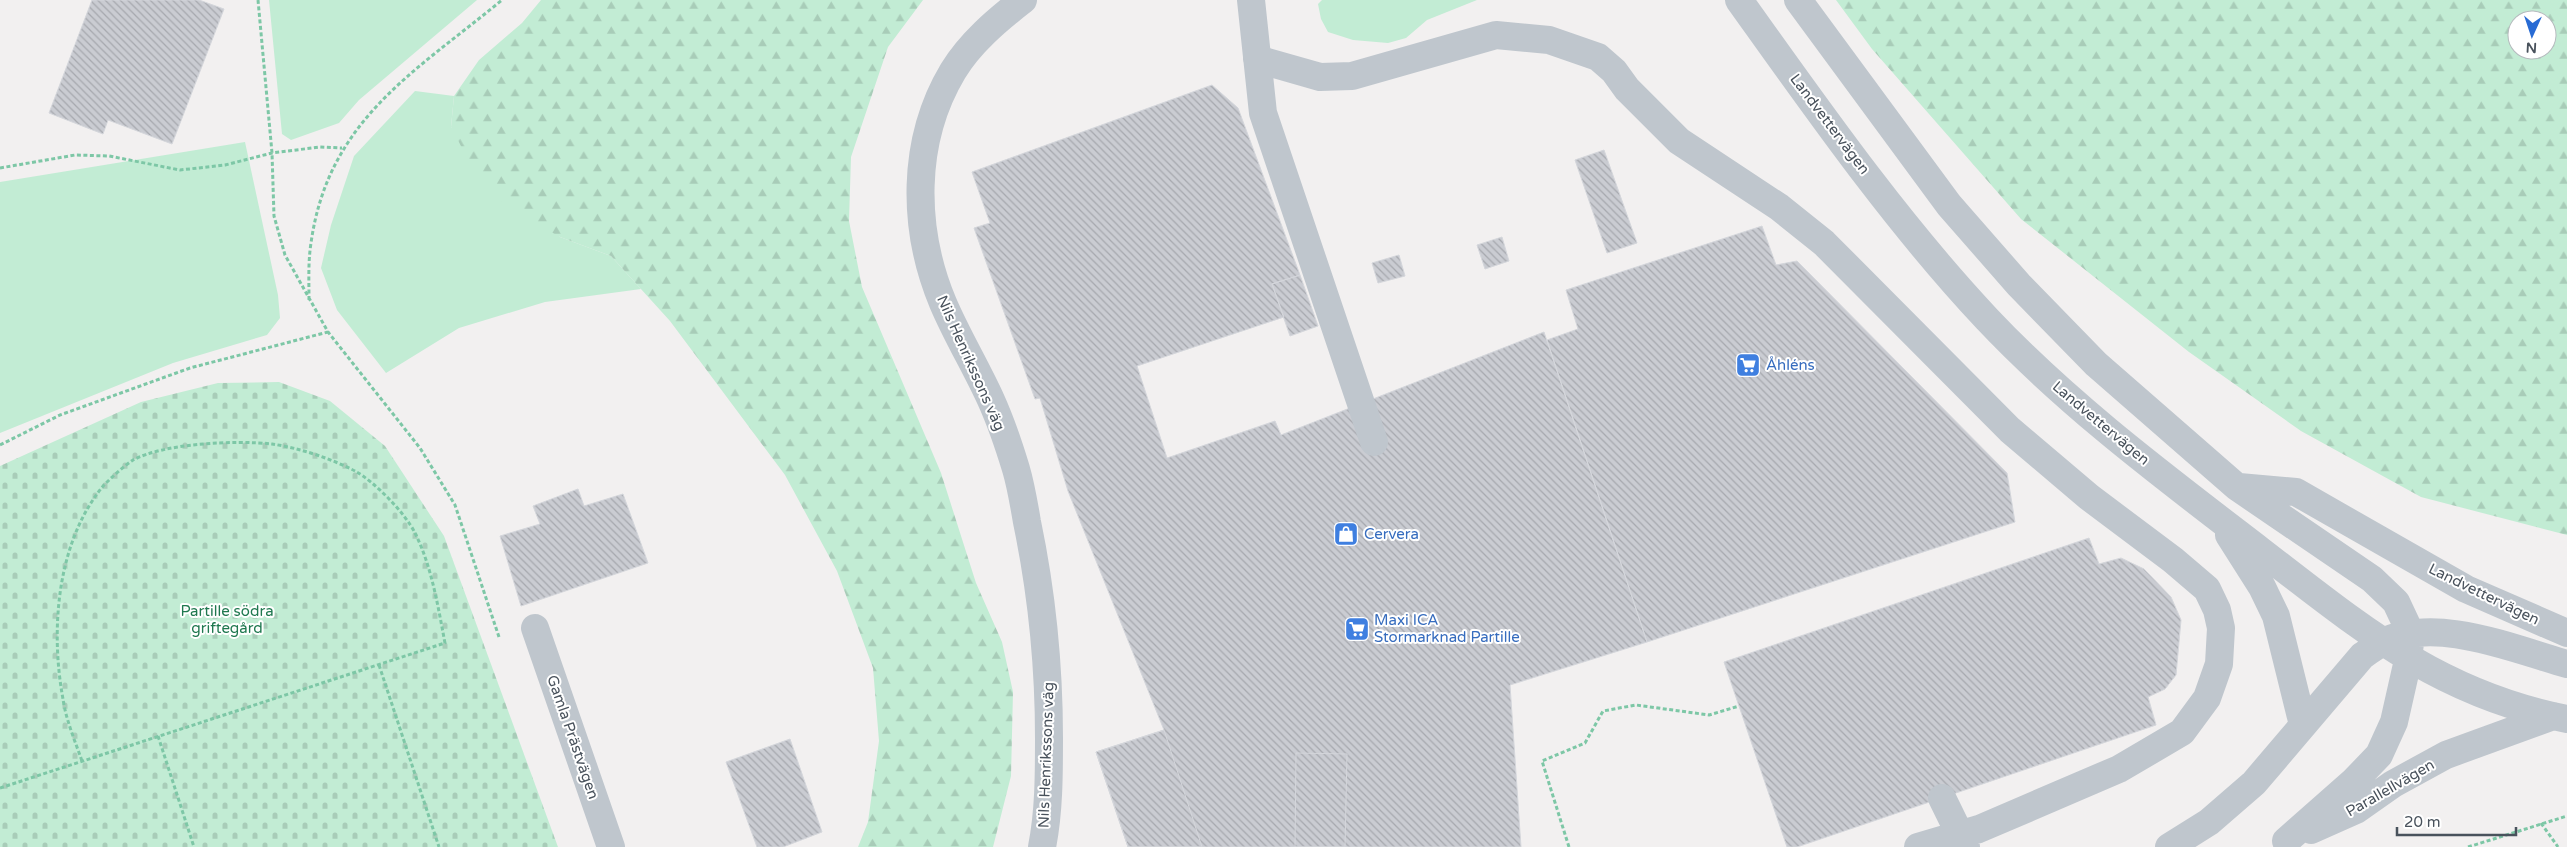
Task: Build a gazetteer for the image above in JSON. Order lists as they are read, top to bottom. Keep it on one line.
{"streets":{"street":["Landvettervägen","Nils Henrikssons väg","Gamla Prästvägen","Parallellvägen"]},"parks":["Partille södra griftegård"],"places":{"supermarket":["Åhléns","Maxi ICA Stormarknad Partille"],"shop":["Cervera"]},"scale_bar":"20 m","north":"bottom"}
